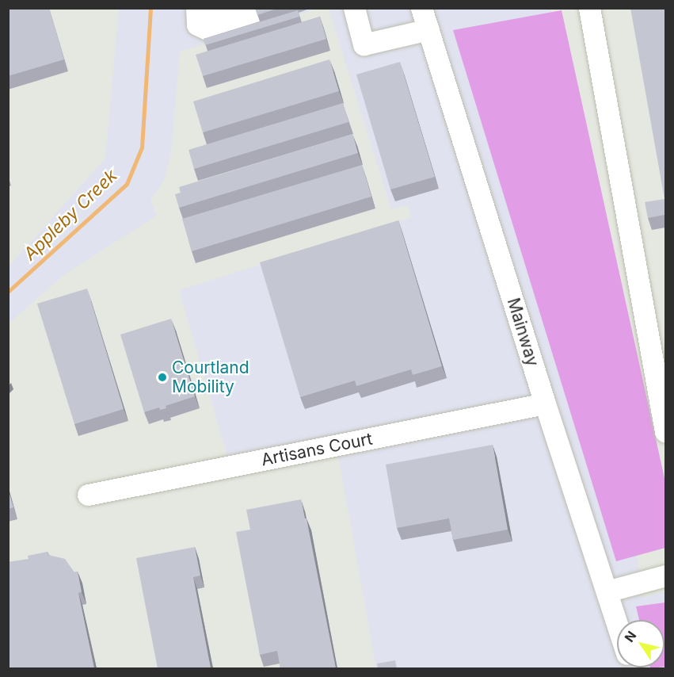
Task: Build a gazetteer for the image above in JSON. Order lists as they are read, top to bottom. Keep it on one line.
{"streets":{"street":["Mainway","Artisans Court"]},"crossings":[["Mainway","Artisans Court"]],"water":["Appleby Creek"],"places":["Courtland Mobility"],"north":"top left"}
